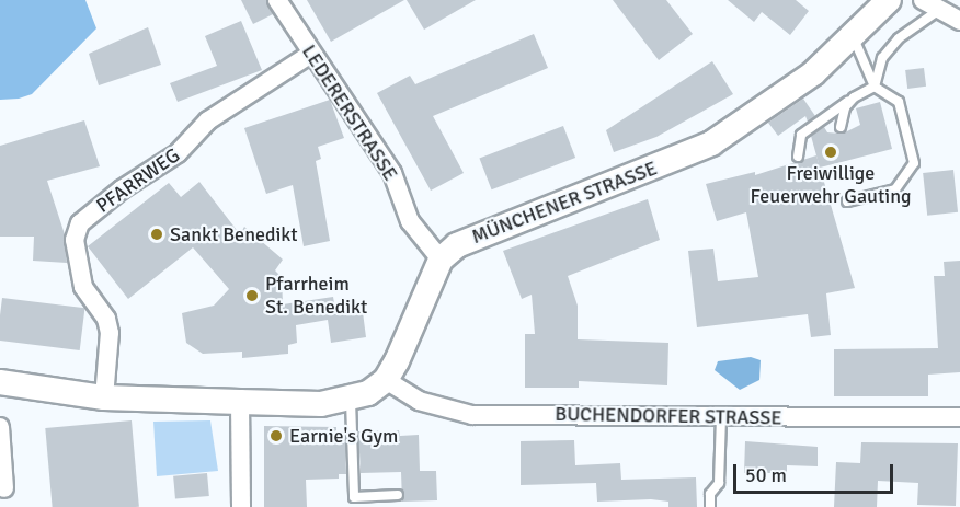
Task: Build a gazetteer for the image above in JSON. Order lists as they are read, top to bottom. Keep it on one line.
{"streets":{"main road":["MÜNCHENER STRASSE"],"street":["LEDERERSTRASSE","PFARRWEG","BUCHENDORFER STRASSE"]},"crossings":[["LEDERERSTRASSE","PFARRWEG"],["LEDERERSTRASSE","MÜNCHENER STRASSE"]],"places":["Freiwillige Feuerwehr Gauting","Sankt Benedikt","Pfarrheim St. Benedikt","Earnie's Gym"],"scale_bar":"50 m"}
